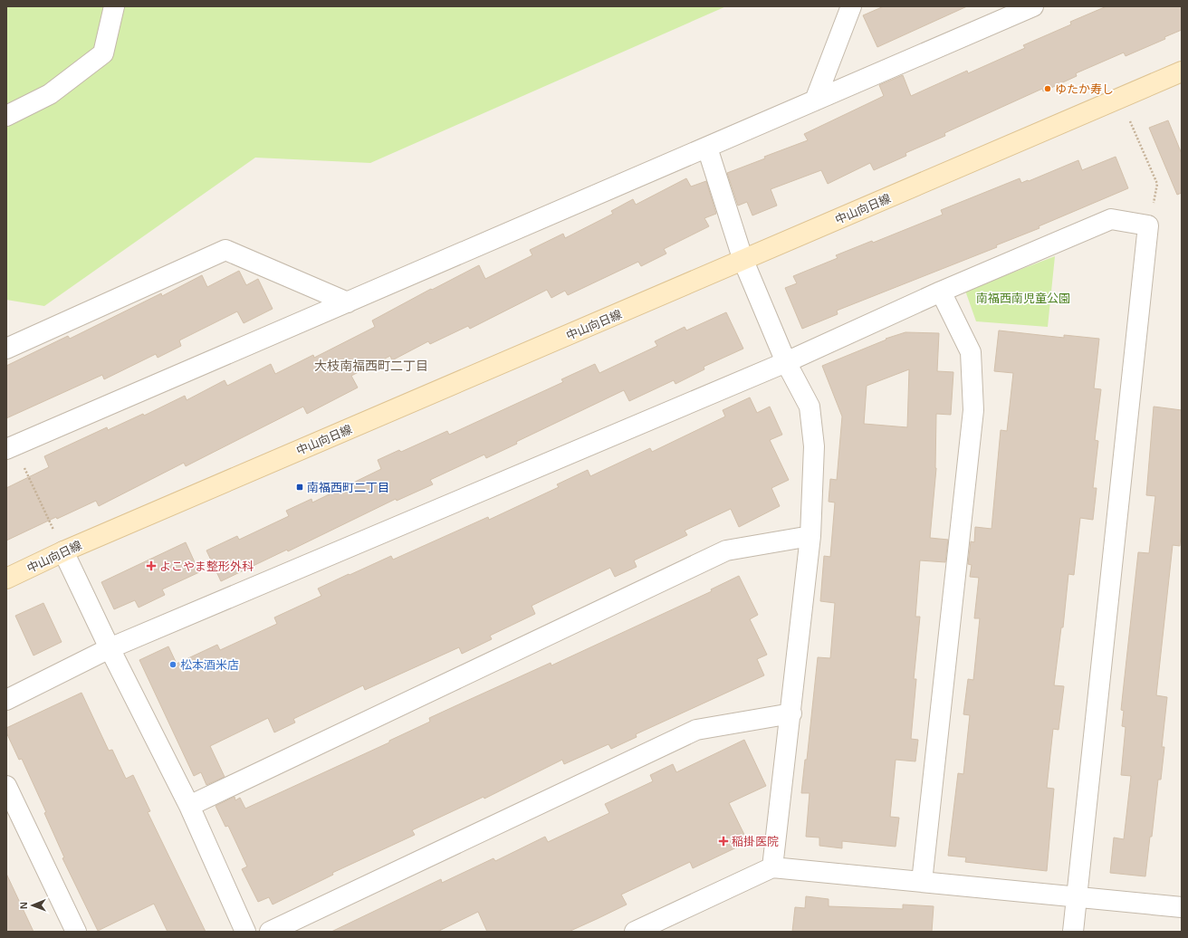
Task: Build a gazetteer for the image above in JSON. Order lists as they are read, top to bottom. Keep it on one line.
{"streets":{"main road":["中山向日線"]},"districts":["大枝南福西町二丁目"],"parks":["南福西南児童公園"],"places":{"other":["ゆたか寿し","松本酒米店"],"transit":["南福西町二丁目"],"health":["よこやま整形外科","稲掛医院"]},"north":"left"}
